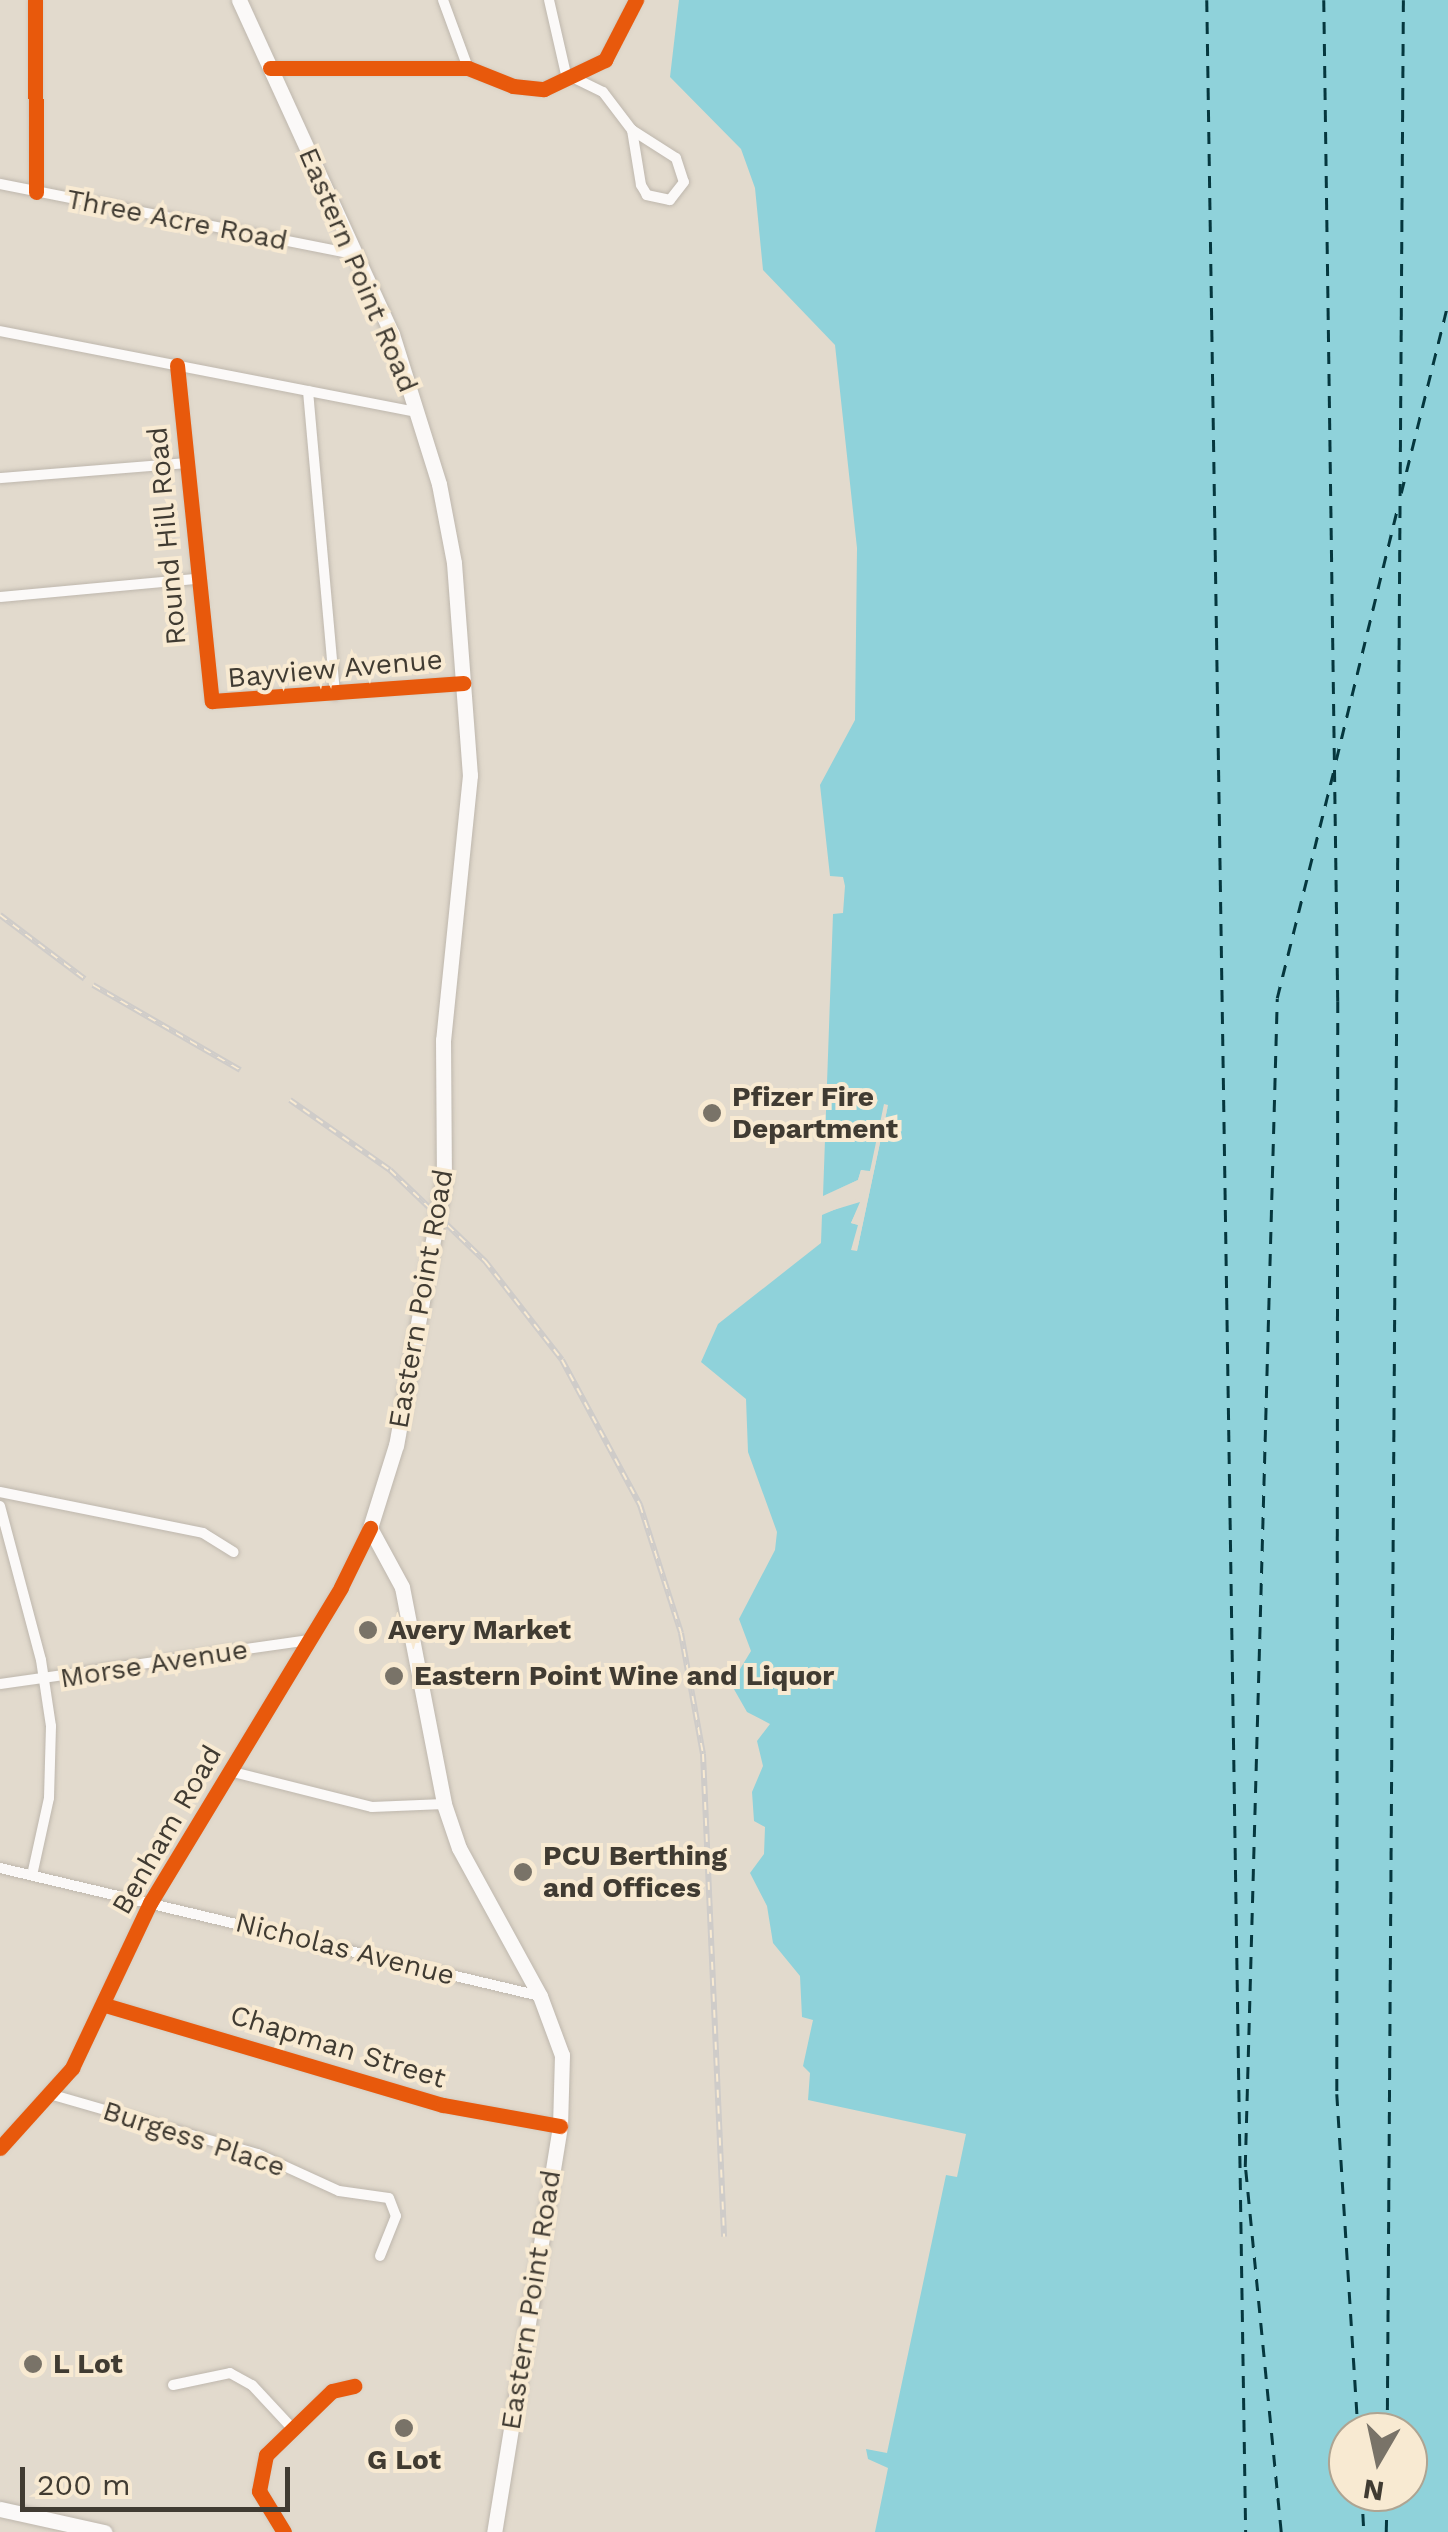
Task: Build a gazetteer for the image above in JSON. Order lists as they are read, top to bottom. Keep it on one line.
{"streets":{"main road":["Eastern Point Road"],"street":["Three Acre Road","Round Hill Road","Bayview Avenue","Morse Avenue","Benham Road","Nicholas Avenue","Chapman Street","Burgess Place"]},"crossings":[["Three Acre Road","Eastern Point Road"],["Eastern Point Road","Bayview Avenue"],["Eastern Point Road","Benham Road"],["Eastern Point Road","Nicholas Avenue"],["Eastern Point Road","Chapman Street"],["Round Hill Road","Bayview Avenue"],["Morse Avenue","Benham Road"],["Benham Road","Nicholas Avenue"],["Benham Road","Chapman Street"],["Benham Road","Burgess Place"]],"places":["Pfizer Fire Department","Avery Market","Eastern Point Wine and Liquor","PCU Berthing and Offices","L Lot","G Lot"],"scale_bar":"200 m","north":"bottom"}
